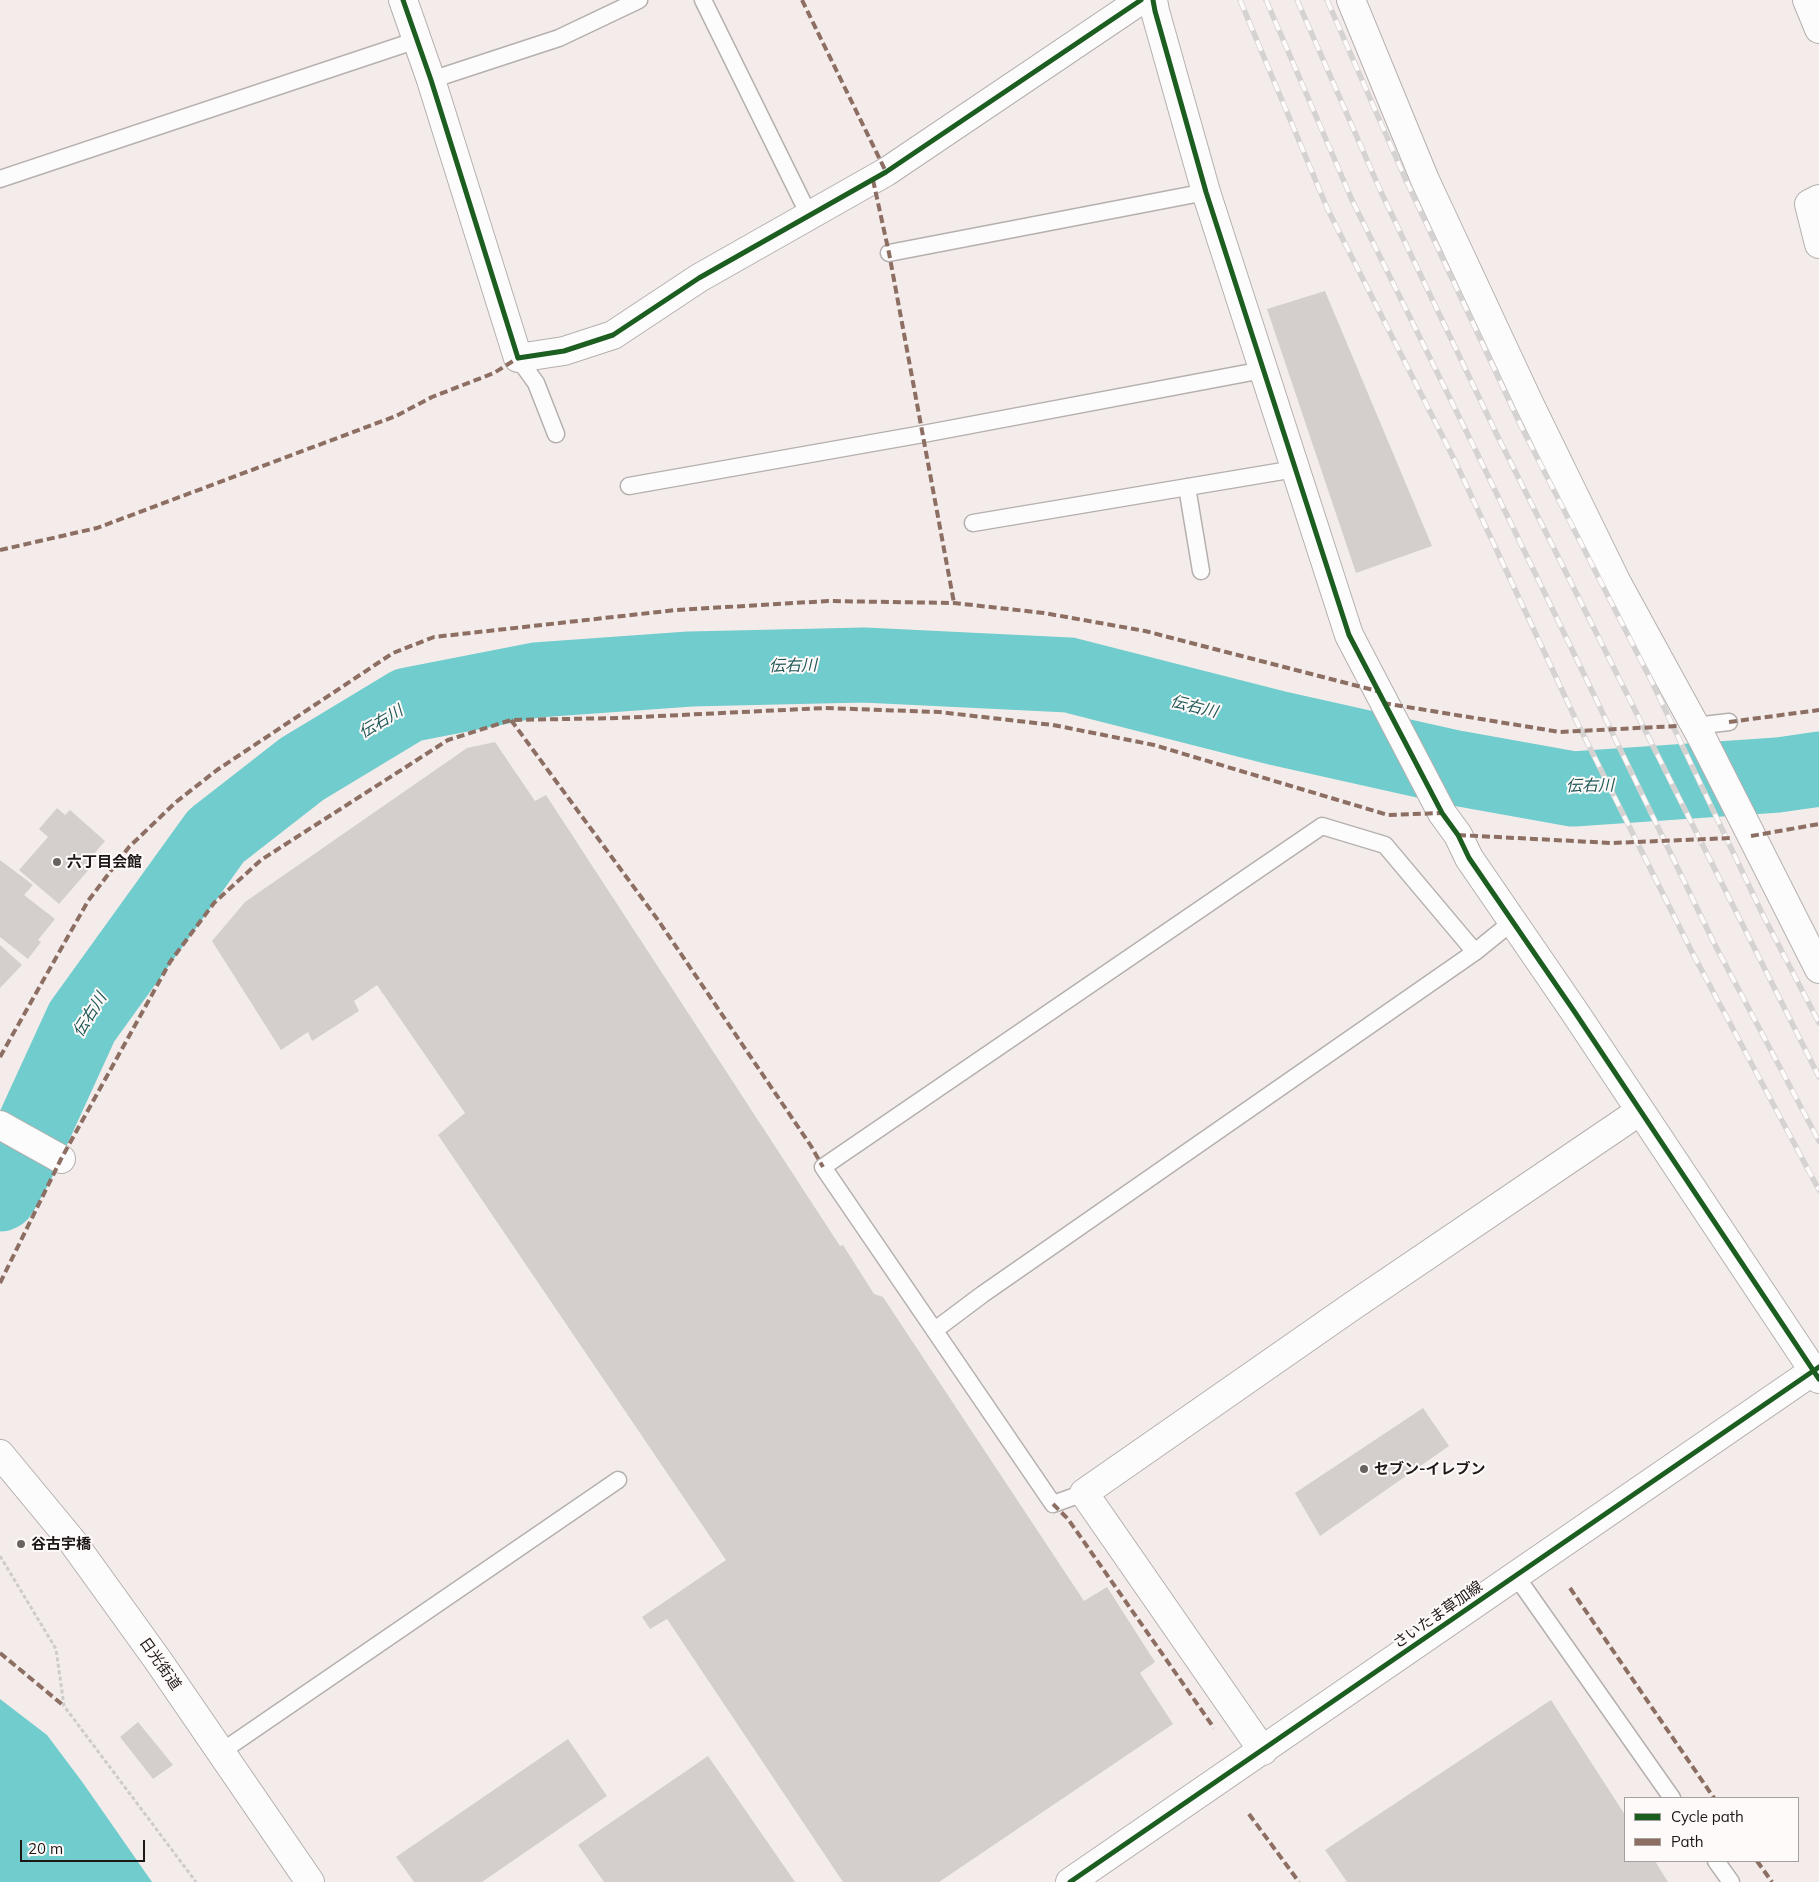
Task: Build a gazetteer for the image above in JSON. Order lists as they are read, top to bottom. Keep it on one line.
{"streets":{"street":["さいたま草加線","日光街道"]},"water":["伝右川"],"places":["六丁目会館","セブン-イレブン","谷古宇橋"],"legend":["Cycle path","Path"],"scale_bar":"20 m"}
